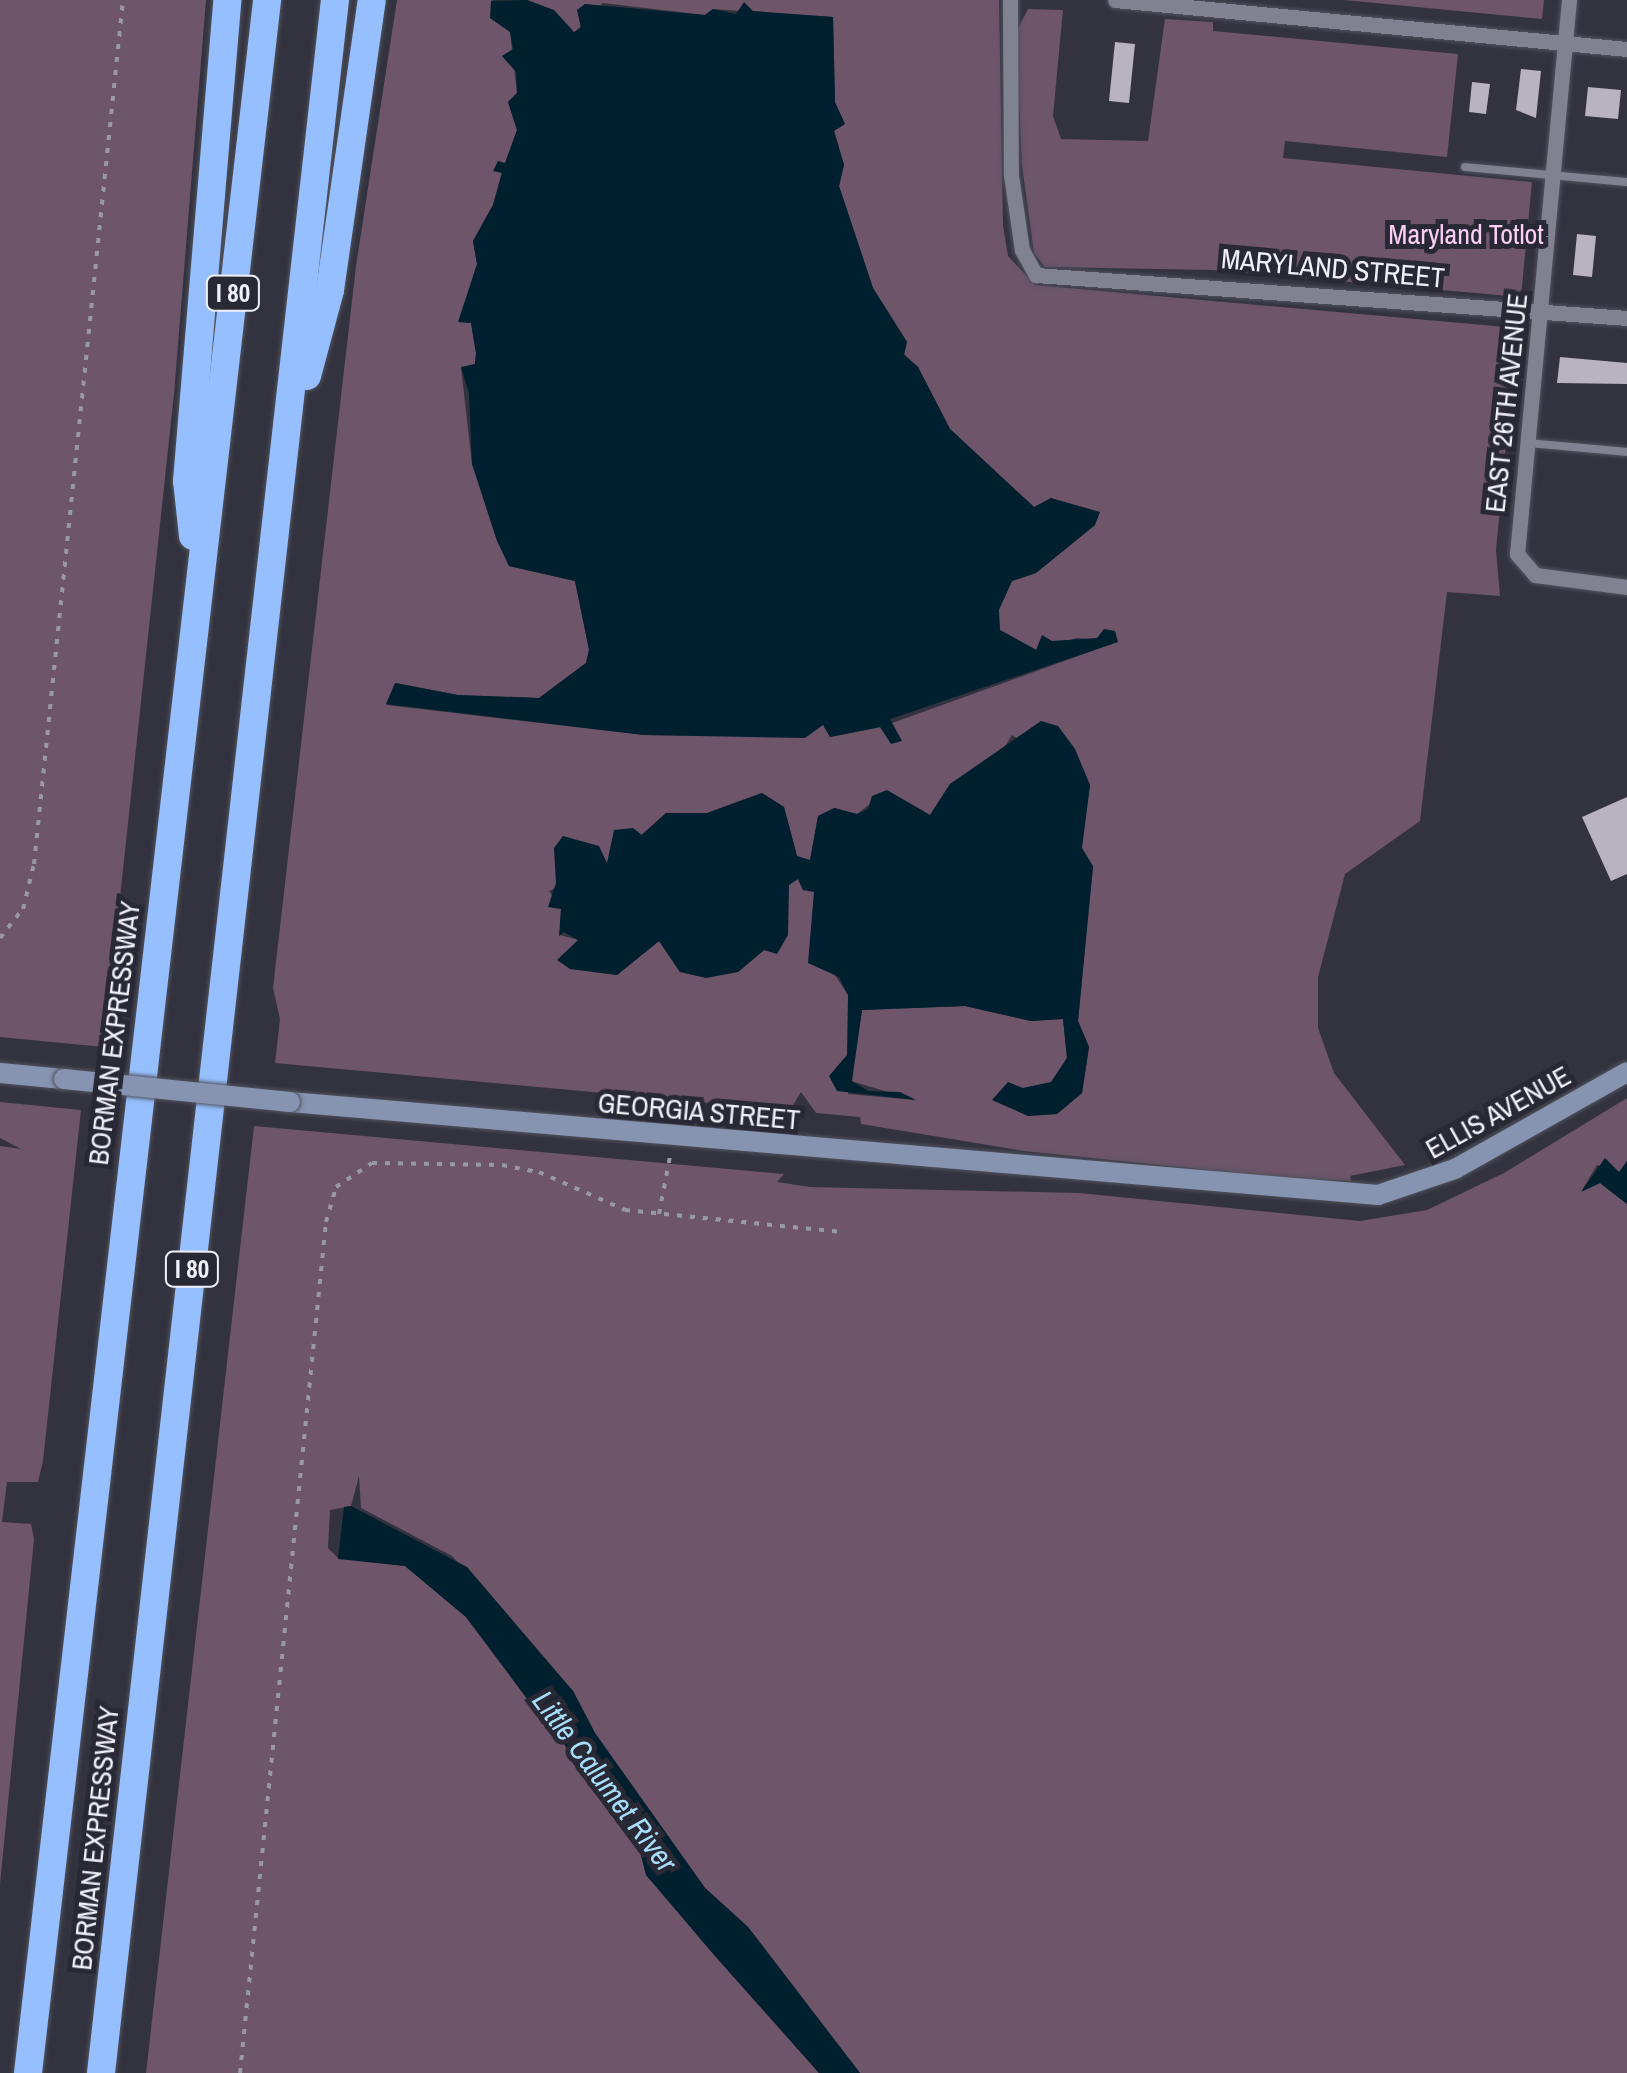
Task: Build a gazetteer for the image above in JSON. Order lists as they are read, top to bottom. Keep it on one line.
{"streets":{"highway":["I 80","BORMAN EXPRESSWAY"],"street":["MARYLAND STREET","EAST 26TH AVENUE","GEORGIA STREET","ELLIS AVENUE"]},"crossings":[["MARYLAND STREET","EAST 26TH AVENUE"],["GEORGIA STREET","ELLIS AVENUE"]],"water":["Little Calumet River"],"parks":["Maryland Totlot"]}
